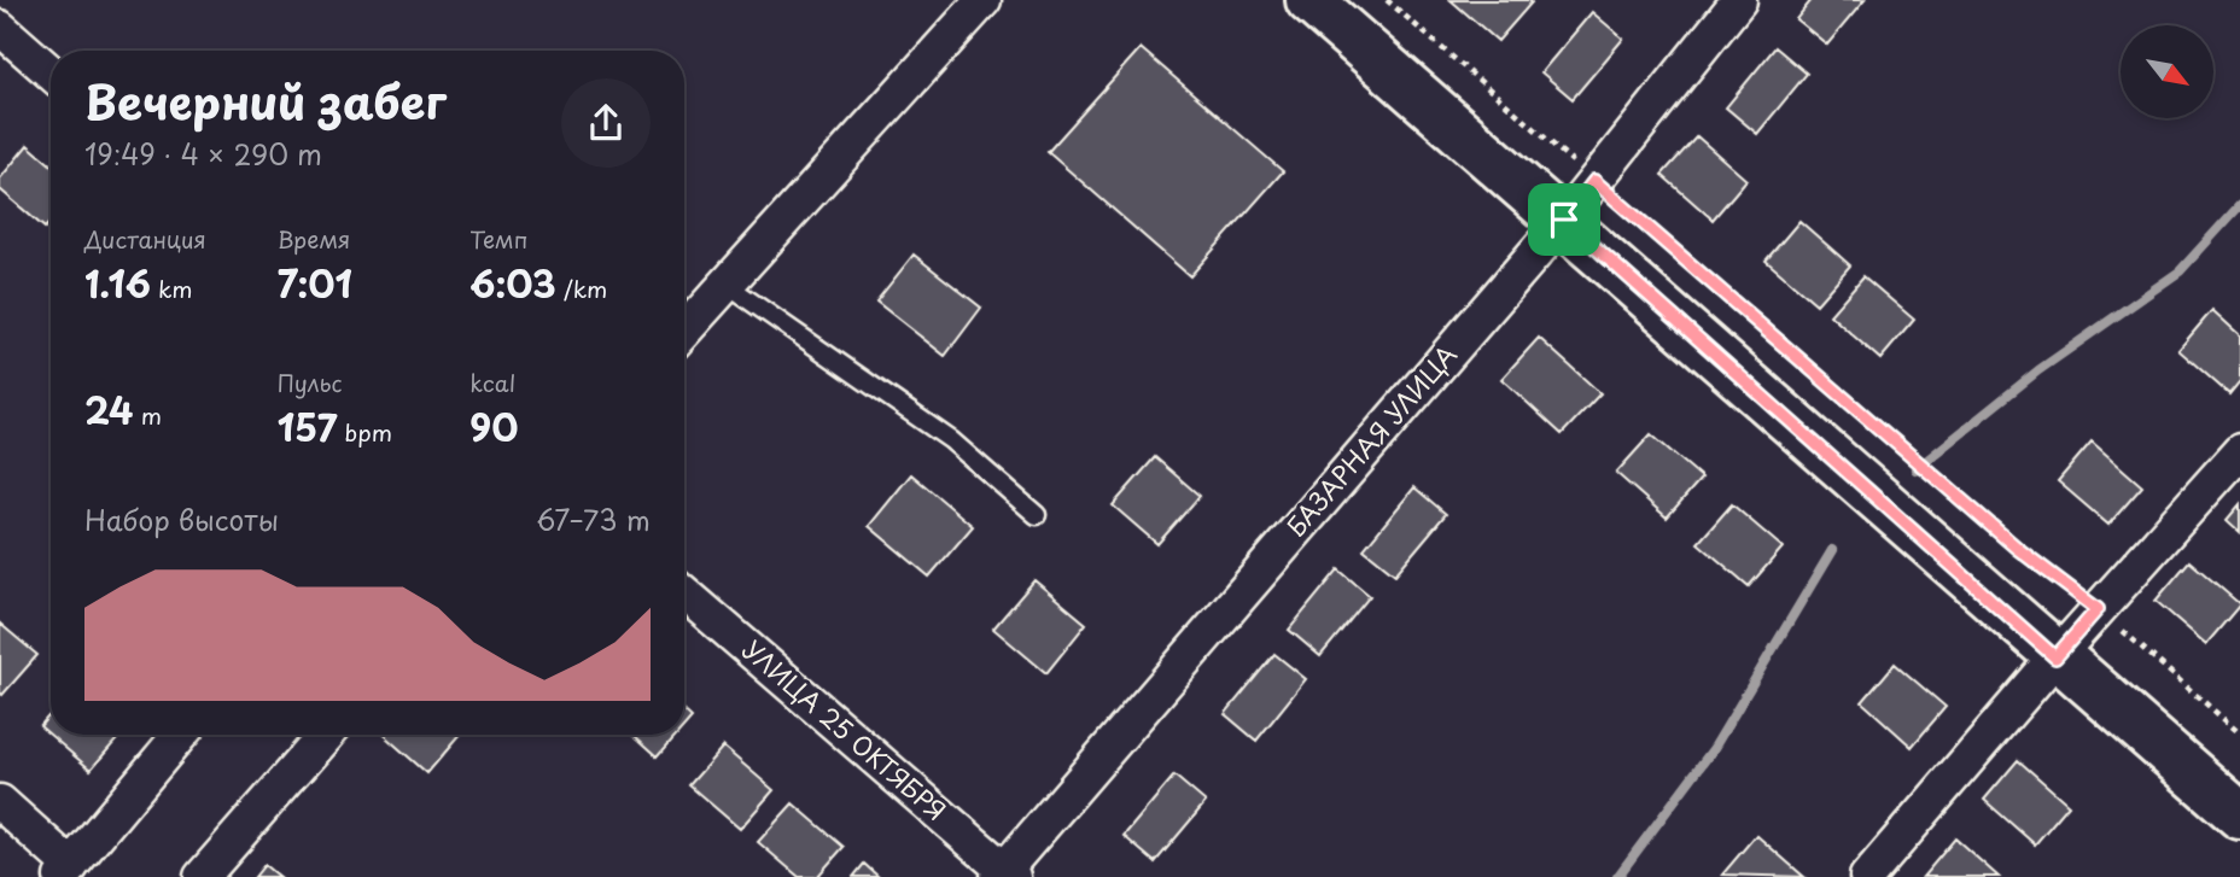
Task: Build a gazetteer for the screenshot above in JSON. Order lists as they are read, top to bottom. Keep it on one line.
{"streets":{"street":["БАЗАРНАЯ УЛИЦА","УЛИЦА 25 ОКТЯБРЯ"]},"crossings":[["БАЗАРНАЯ УЛИЦА","УЛИЦА 25 ОКТЯБРЯ"]],"north":"bottom right","page":{"heading":["Вечерний забег","19:49 · 4 × 290 m"],"stats":[["Дистанция","1.16 km"],["Время","7:01"],["Темп","6:03 /km"],["24 m"],["Пульс","157 bpm"],["kcal","90"]],"chart":["Набор высоты","67–73 m"]}}
